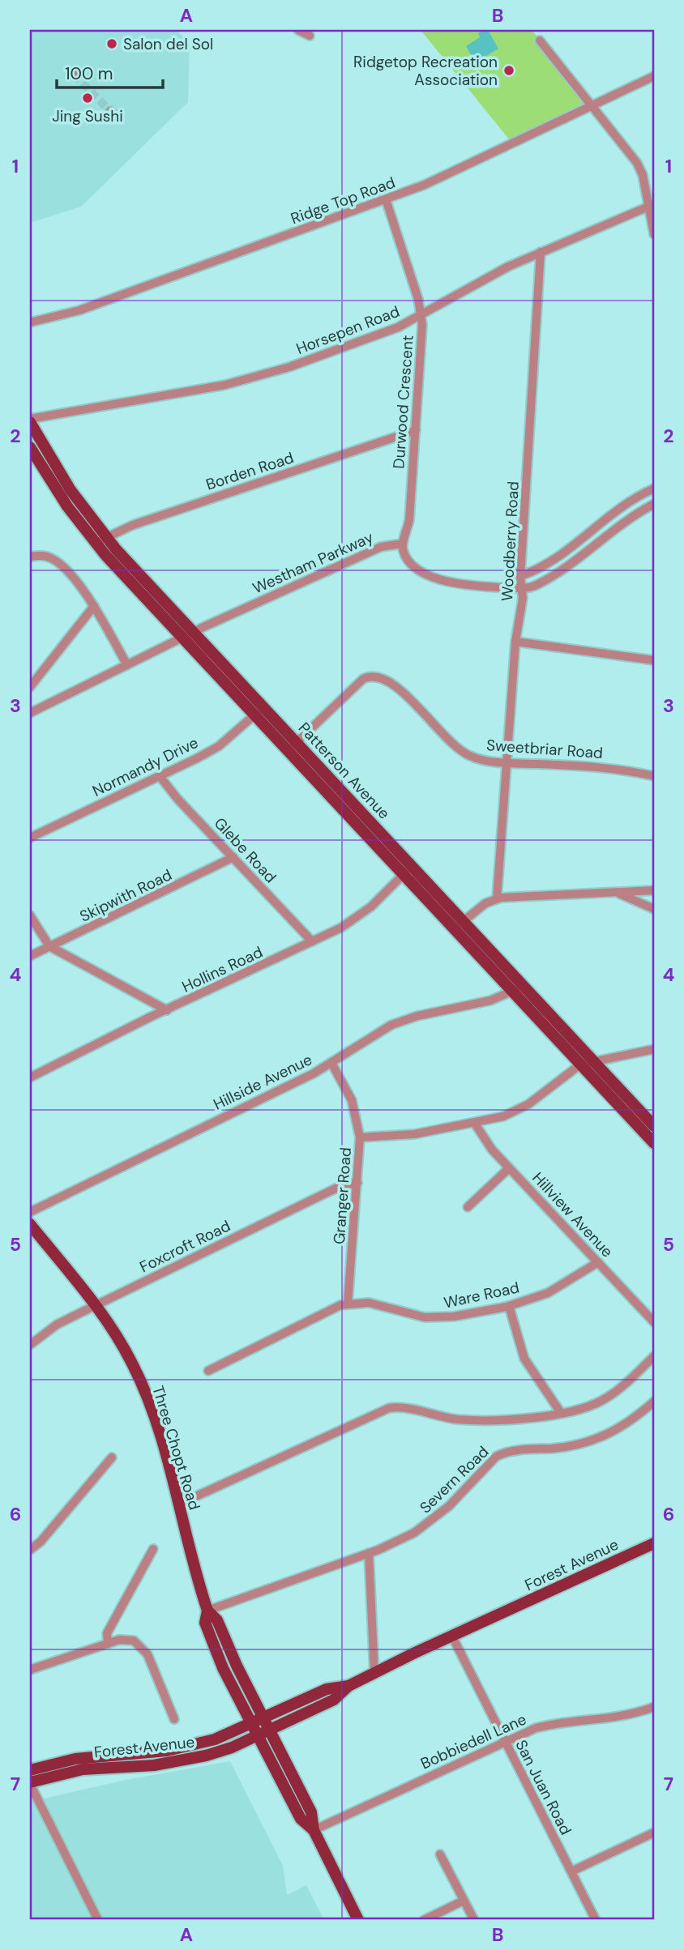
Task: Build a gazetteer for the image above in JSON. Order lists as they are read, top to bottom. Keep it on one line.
{"streets":{"main road":["Patterson Avenue","Three Chopt Road","Forest Avenue"],"street":["Ridge Top Road","Horsepen Road","Durwood Crescent","Borden Road","Woodberry Road","Westham Parkway","Sweetbriar Road","Normandy Drive","Glebe Road","Skipwith Road","Hollins Road","Hillside Avenue","Granger Road","Hillview Avenue","Foxcroft Road","Ware Road","Severn Road","Bobbiedell Lane","San Juan Road"]},"crossings":[["Ridge Top Road","Durwood Crescent"],["Horsepen Road","Durwood Crescent"],["Horsepen Road","Woodberry Road"],["Horsepen Road","Patterson Avenue"],["Durwood Crescent","Borden Road"],["Durwood Crescent","Westham Parkway"],["Borden Road","Patterson Avenue"],["Woodberry Road","Sweetbriar Road"],["Westham Parkway","Patterson Avenue"],["Sweetbriar Road","Patterson Avenue"],["Normandy Drive","Patterson Avenue"],["Normandy Drive","Glebe Road"],["Patterson Avenue","Hollins Road"],["Patterson Avenue","Hillside Avenue"],["Glebe Road","Skipwith Road"],["Glebe Road","Hollins Road"],["Hillside Avenue","Granger Road"],["Granger Road","Foxcroft Road"],["Granger Road","Ware Road"],["Hillview Avenue","Ware Road"],["Foxcroft Road","Three Chopt Road"],["Three Chopt Road","Severn Road"],["Three Chopt Road","Forest Avenue"],["Three Chopt Road","Bobbiedell Lane"],["Forest Avenue","San Juan Road"],["Bobbiedell Lane","San Juan Road"]],"places":["Salon del Sol","Ridgetop Recreation Association","Jing Sushi"],"scale_bar":"100 m","grid":{"columns":["A","B"],"rows":["1","2","3","4","5","6","7"]}}
